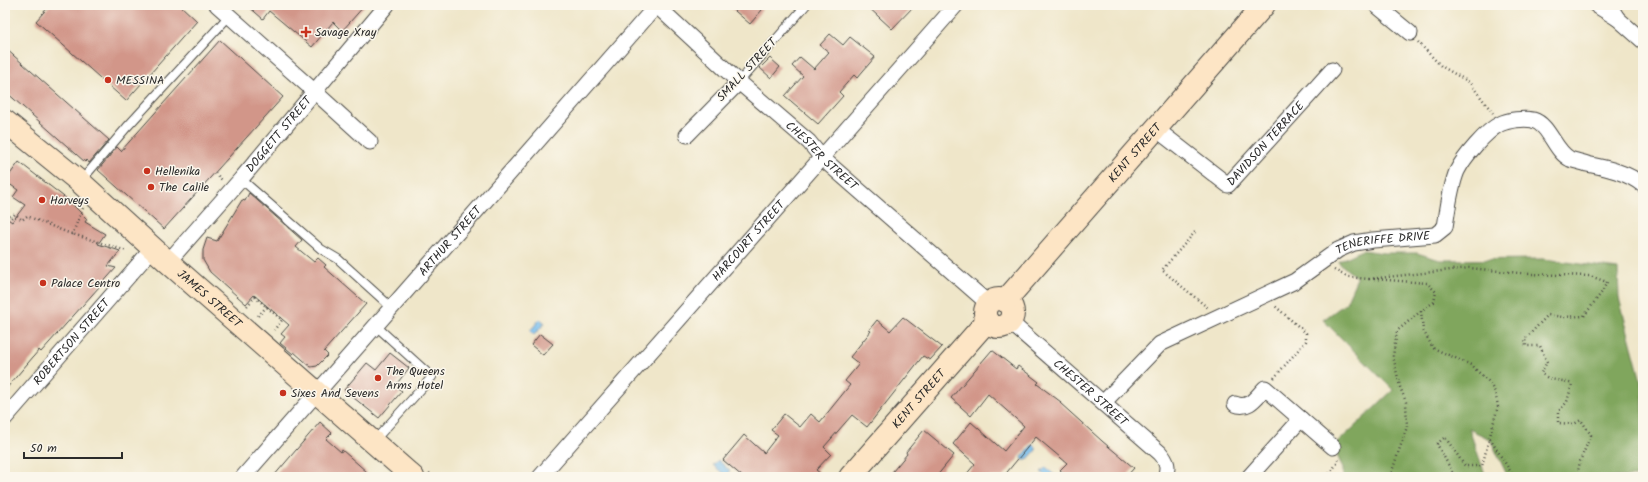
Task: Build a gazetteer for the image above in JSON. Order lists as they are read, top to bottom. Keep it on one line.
{"streets":{"street":["SMALL STREET","DOGGETT STREET","DAVIDSON TERRACE","KENT STREET","CHESTER STREET","ARTHUR STREET","HARCOURT STREET","TENERIFFE DRIVE","JAMES STREET","ROBERTSON STREET"]},"crossings":[["SMALL STREET","CHESTER STREET"],["DOGGETT STREET","JAMES STREET"],["DOGGETT STREET","ROBERTSON STREET"],["DAVIDSON TERRACE","KENT STREET"],["KENT STREET","CHESTER STREET"],["CHESTER STREET","ARTHUR STREET"],["CHESTER STREET","HARCOURT STREET"],["CHESTER STREET","TENERIFFE DRIVE"],["ARTHUR STREET","JAMES STREET"],["JAMES STREET","ROBERTSON STREET"]],"places":{"health":["Savage Xray"],"other":["MESSINA","Hellenika","The Calile","Harveys","Palace Centro","The Queens Arms Hotel","Sixes And Sevens"]},"scale_bar":"50 m"}
